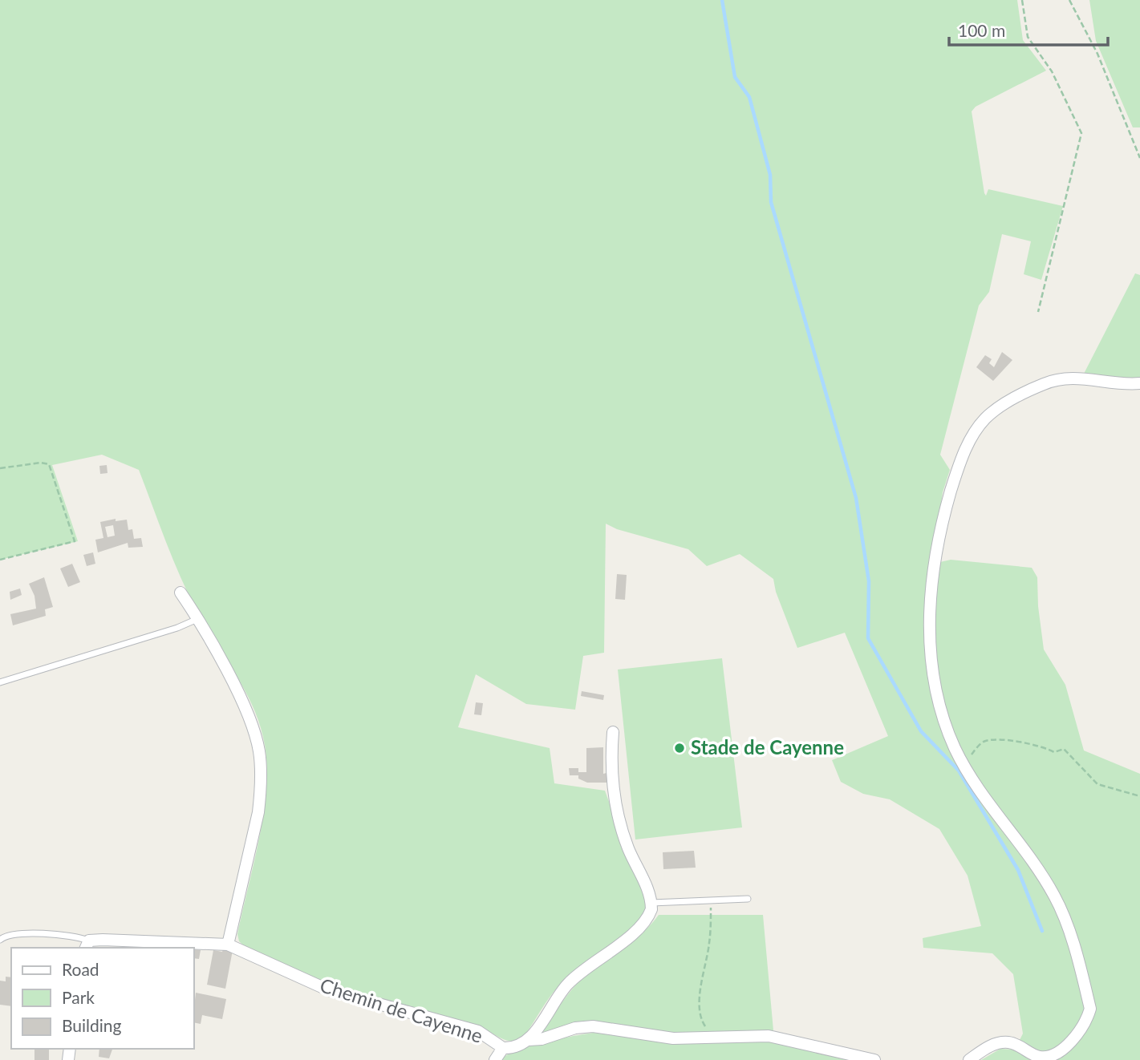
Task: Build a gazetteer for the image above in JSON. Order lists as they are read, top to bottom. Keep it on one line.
{"streets":{"street":["Chemin de Cayenne"]},"places":["Stade de Cayenne"],"legend":["Road","Park","Building"],"scale_bar":"100 m"}
